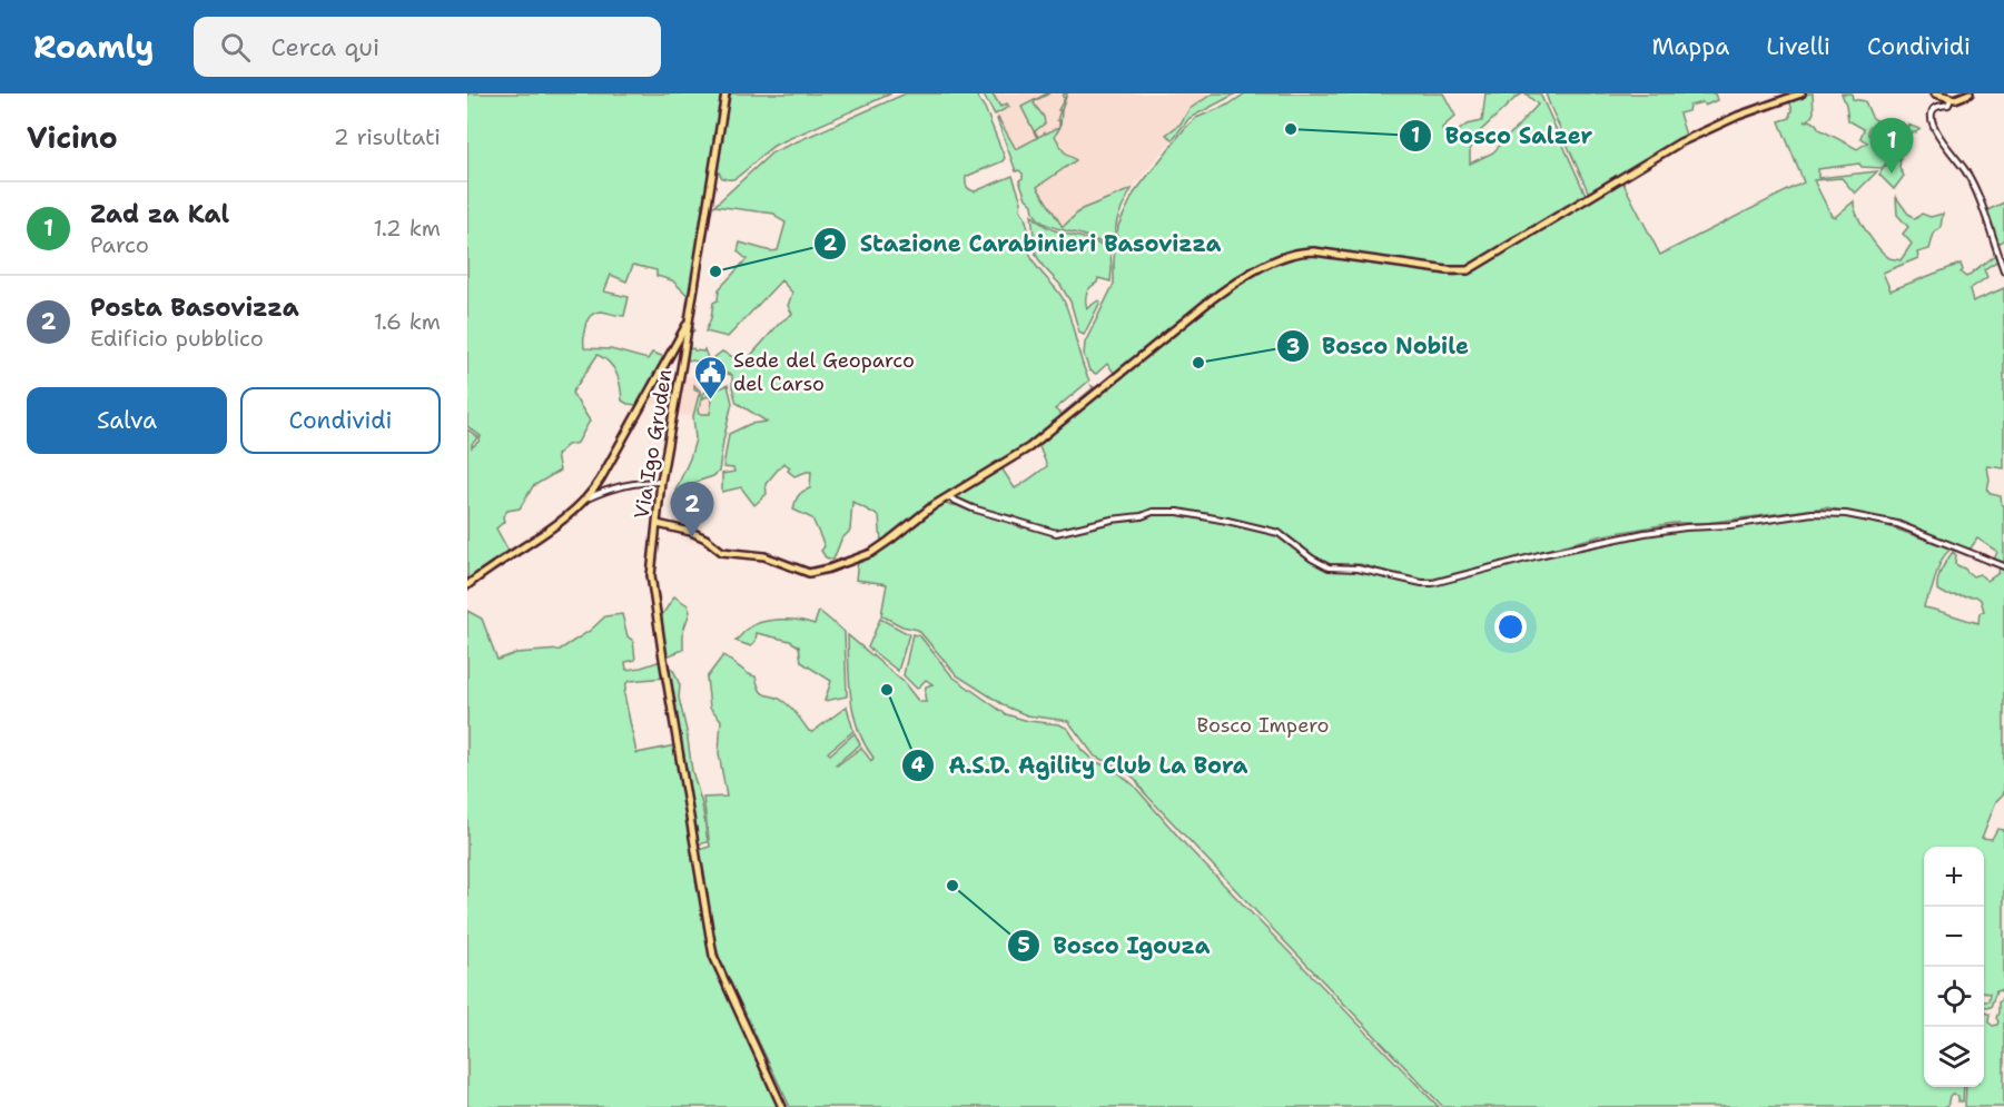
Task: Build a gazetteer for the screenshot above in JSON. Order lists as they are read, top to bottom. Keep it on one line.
{"streets":{"main road":["Via Igo Gruden"]},"parks":["Bosco Impero"],"places":{"other":["Bosco Salzer","Stazione Carabinieri Basovizza","Bosco Nobile","A.S.D. Agility Club La Bora","Bosco Igouza"],"public building":["Sede del Geoparco del Carso"]},"page":{"header":"Roamly","search":"Cerca qui","nav":["Mappa","Livelli","Condividi"],"heading":["Vicino","2 risultati"],"pins":["1","2"],"list":[{"mark":"1","name":"Zad za Kal","note":"Parco","value":"1.2 km"},{"mark":"2","name":"Posta Basovizza","note":"Edificio pubblico","value":"1.6 km"}],"buttons":["Salva","Condividi"],"map_buttons":["+","−"]}}
